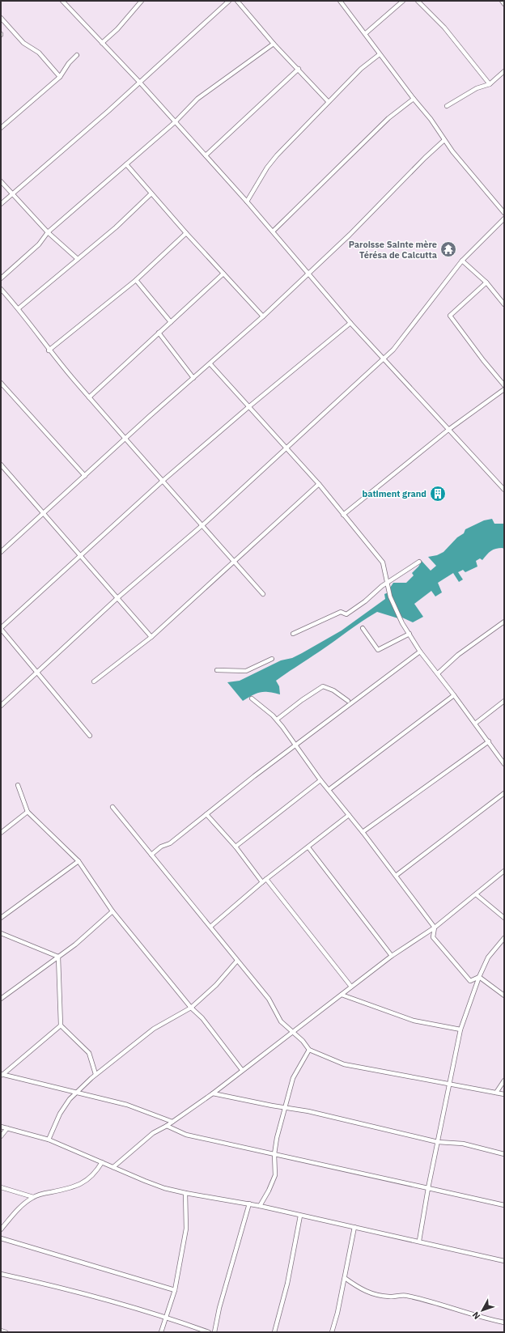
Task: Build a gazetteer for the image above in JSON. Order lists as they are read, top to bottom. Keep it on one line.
{"places":{"temple":["Paroisse Sainte mère Térésa de Calcutta"],"building":["batiment grand"]},"north":"bottom left"}
